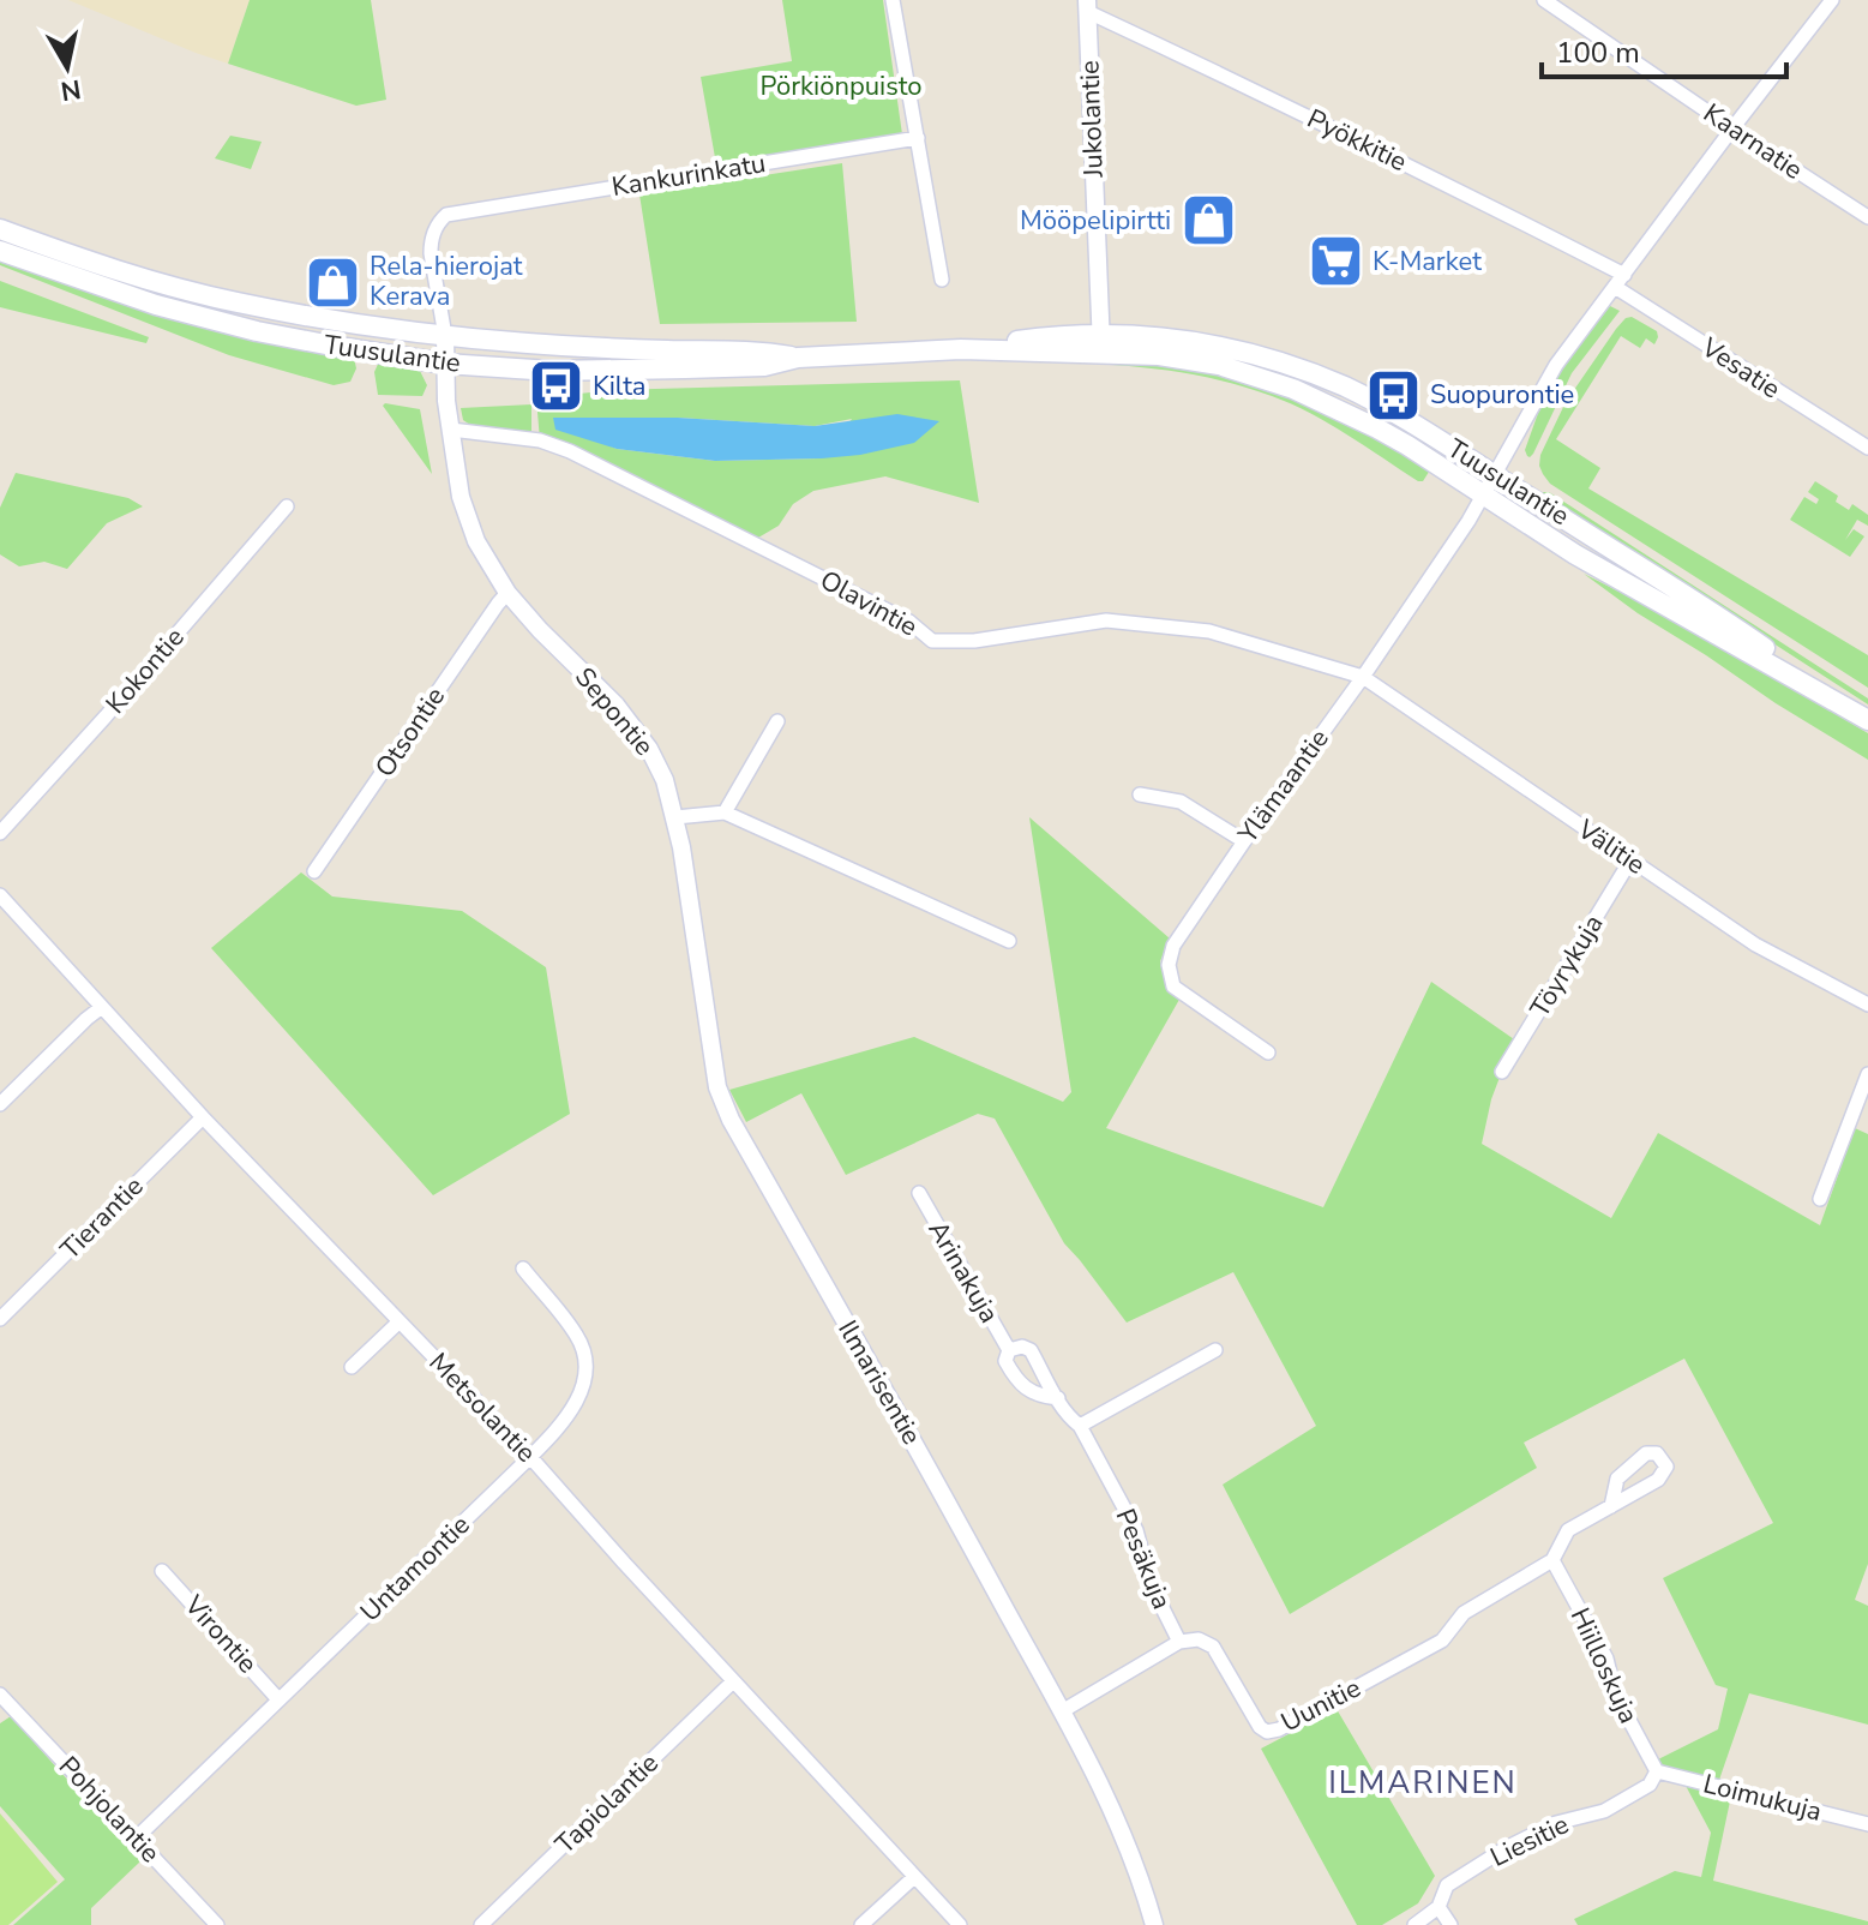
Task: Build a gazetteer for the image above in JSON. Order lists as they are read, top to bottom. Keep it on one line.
{"streets":{"main road":["Tuusulantie"],"street":["Jukolantie","Pyökkitie","Kaarnatie","Kankurinkatu","Vesatie","Olavintie","Kokontie","Sepontie","Otsontie","Ylämaantie","Välitie","Töyrykuja","Tierantie","Arinakuja","Ilmarisentie","Metsolantie","Pesäkuja","Untamontie","Virontie","Hiilloskuja","Uunitie","Loimukuja","Tapiolantie","Pohjolantie","Liesitie"]},"crossings":[["Jukolantie","Pyökkitie"],["Jukolantie","Tuusulantie"],["Pyökkitie","Vesatie"],["Kankurinkatu","Tuusulantie"],["Kankurinkatu","Sepontie"],["Tuusulantie","Sepontie"],["Tuusulantie","Ylämaantie"],["Olavintie","Sepontie"],["Olavintie","Ylämaantie"],["Olavintie","Välitie"],["Sepontie","Otsontie"],["Sepontie","Ilmarisentie"],["Ylämaantie","Välitie"],["Välitie","Töyrykuja"],["Tierantie","Metsolantie"],["Arinakuja","Pesäkuja"],["Metsolantie","Untamontie"],["Metsolantie","Tapiolantie"],["Pesäkuja","Uunitie"],["Untamontie","Virontie"],["Untamontie","Pohjolantie"],["Hiilloskuja","Uunitie"],["Hiilloskuja","Loimukuja"],["Hiilloskuja","Liesitie"],["Loimukuja","Liesitie"]],"districts":["ILMARINEN"],"parks":["Pörkiönpuisto"],"places":{"shop":["Mööpelipirtti","Rela-hierojat Kerava"],"supermarket":["K-Market"],"bus stop":["Kilta","Suopurontie"]},"scale_bar":"100 m","north":"bottom"}
